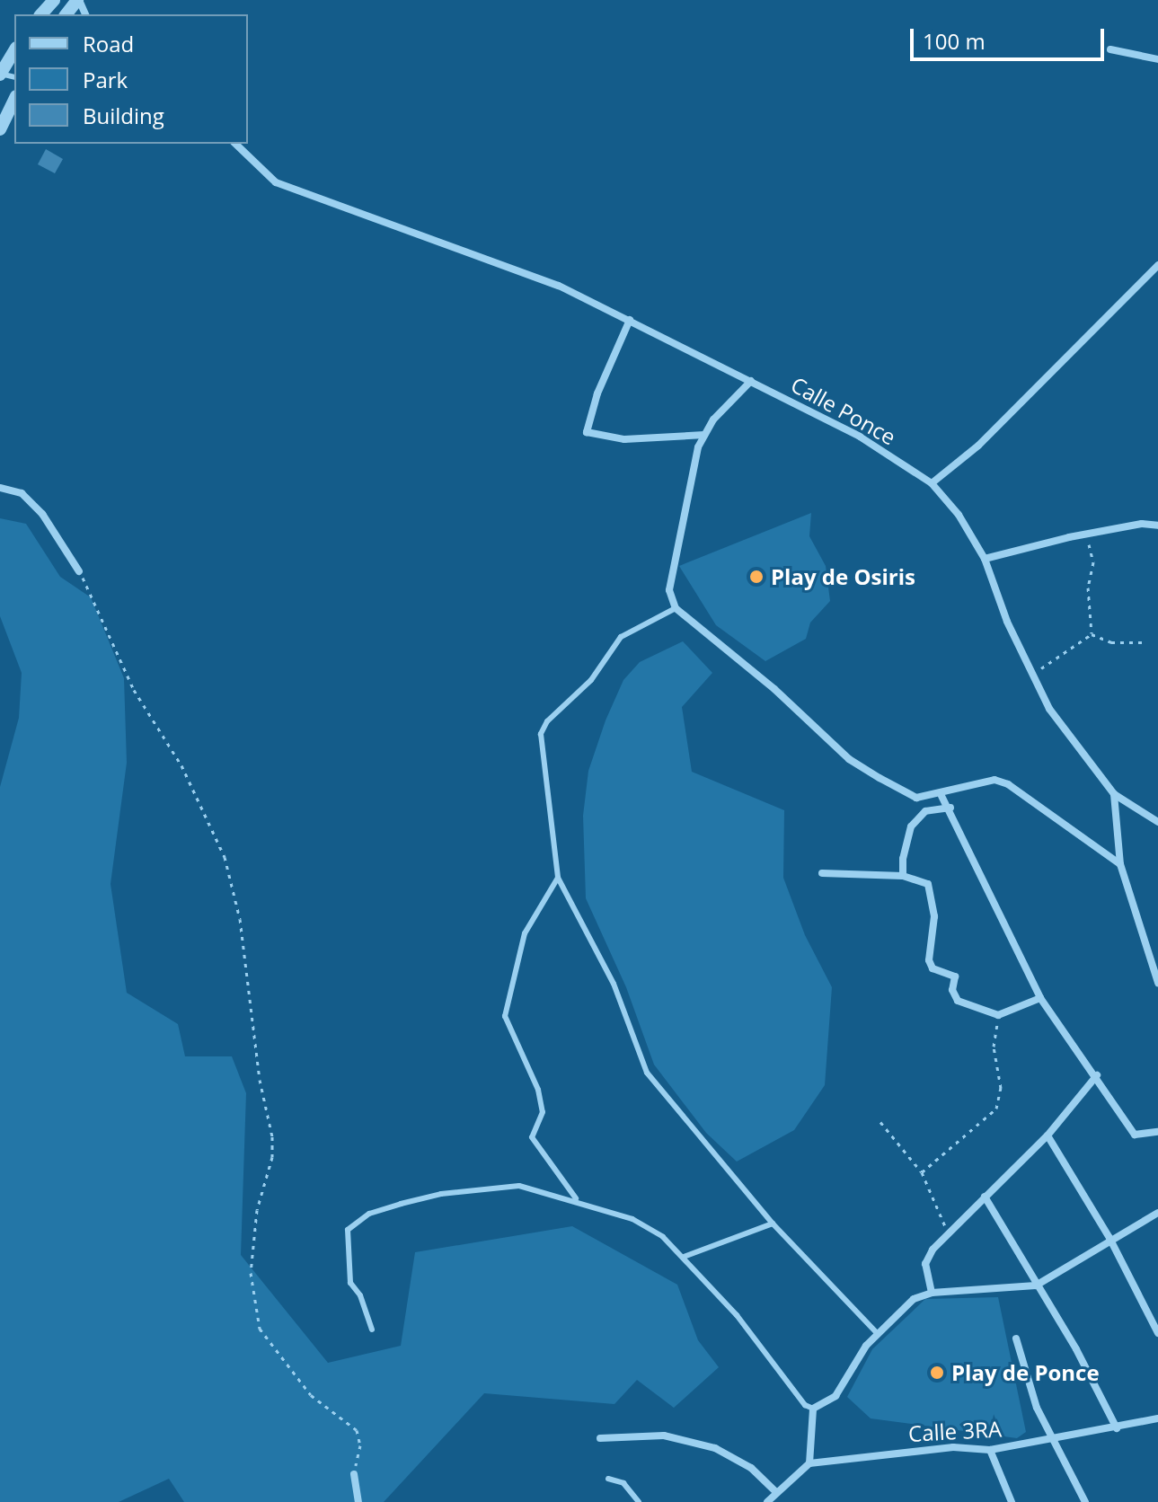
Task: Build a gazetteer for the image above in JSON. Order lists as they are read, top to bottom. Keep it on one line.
{"streets":{"street":["Calle Ponce","Calle 3RA"]},"places":["Play de Osiris","Play de Ponce"],"legend":["Road","Park","Building"],"scale_bar":"100 m"}
